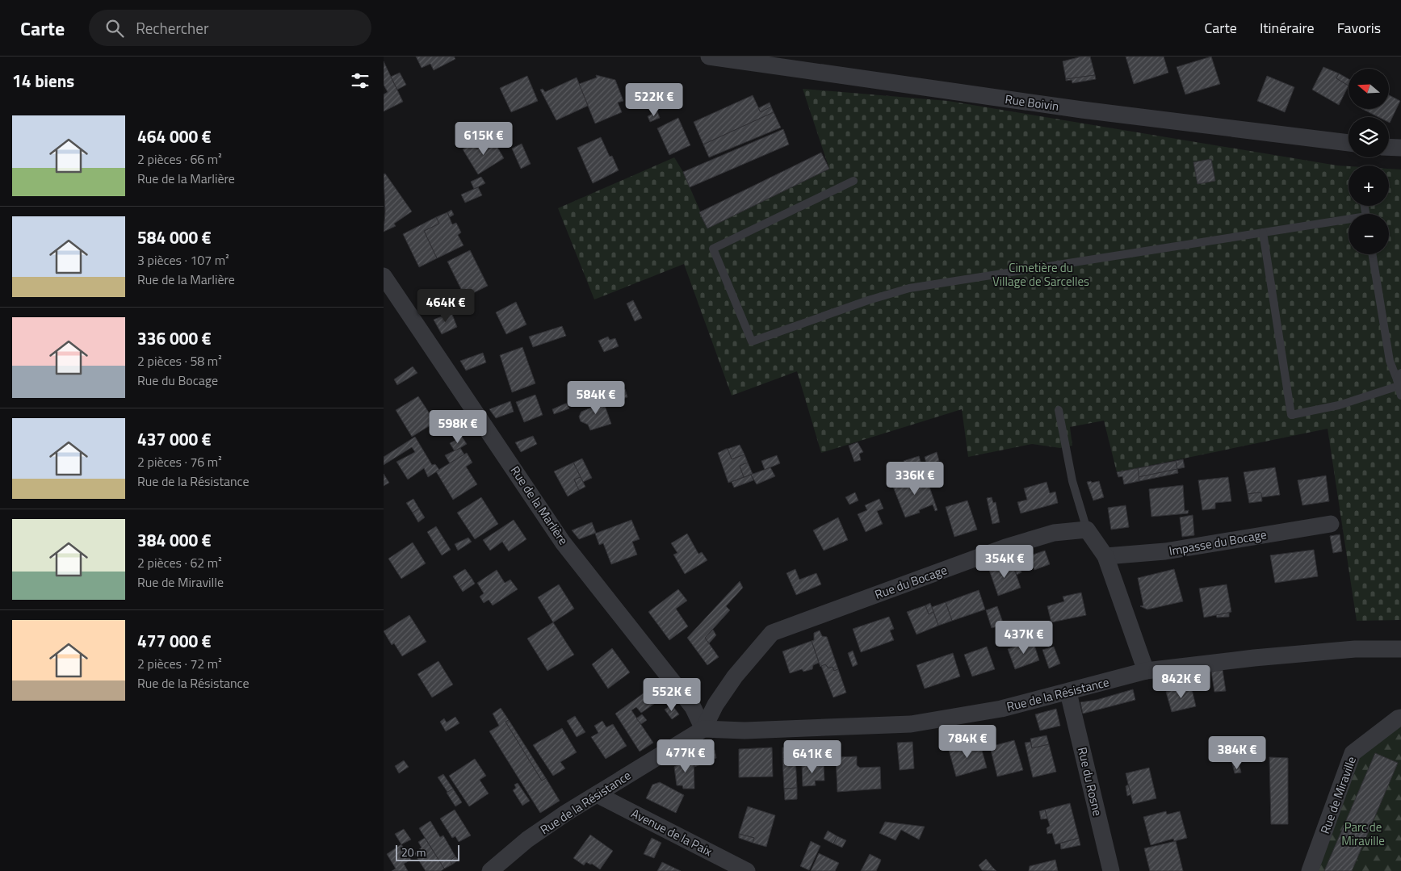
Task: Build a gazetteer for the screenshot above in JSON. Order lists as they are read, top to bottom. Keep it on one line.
{"streets":{"street":["Rue Boivin","Rue de la Marlière","Impasse du Bocage","Rue du Bocage","Rue de la Résistance","Rue du Rosne","Rue de Miraville","Avenue de la Paix"]},"crossings":[["Rue de la Marlière","Rue du Bocage"],["Rue de la Marlière","Rue de la Résistance"],["Rue du Bocage","Rue de la Résistance"],["Rue de la Résistance","Rue du Rosne"],["Rue de la Résistance","Avenue de la Paix"]],"parks":["Cimetière du Village de Sarcelles","Parc de Miraville"],"scale_bar":"20 m","north":"left","page":{"header":"Carte","search":"Rechercher","nav":["Carte","Itinéraire","Favoris"],"heading":"14 biens","map_buttons":["+","−"],"price":["522K €","615K €","464K €","584K €","598K €","336K €","354K €","437K €","842K €","552K €","784K €","384K €","477K €","641K €"],"list":[{"name":"464 000 €","note":"2 pièces · 66 m² · Rue de la Marlière"},{"name":"584 000 €","note":"3 pièces · 107 m² · Rue de la Marlière"},{"name":"336 000 €","note":"2 pièces · 58 m² · Rue du Bocage"},{"name":"437 000 €","note":"2 pièces · 76 m² · Rue de la Résistance"},{"name":"384 000 €","note":"2 pièces · 62 m² · Rue de Miraville"},{"name":"477 000 €","note":"2 pièces · 72 m² · Rue de la Résistance"}],"scale":"20 m"}}
